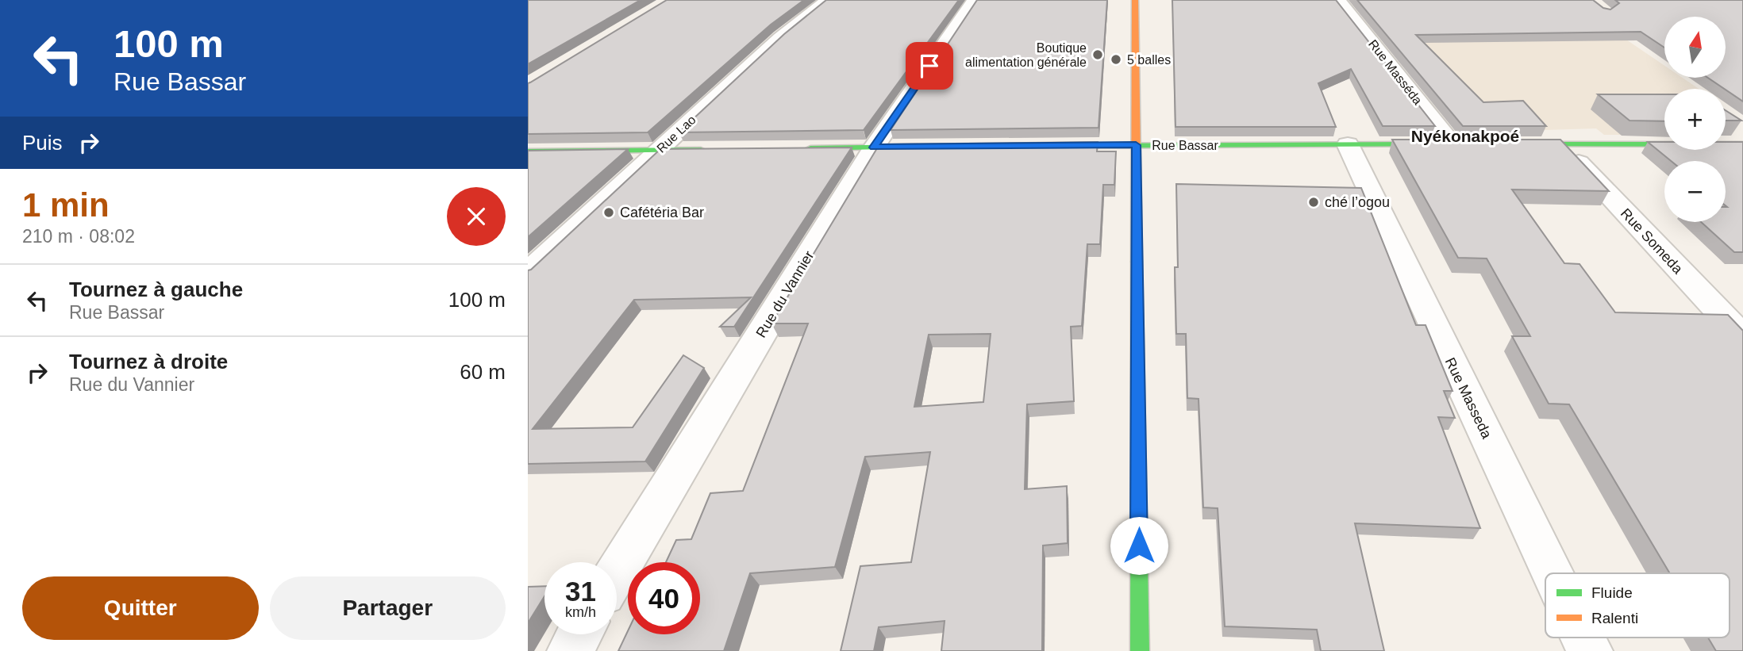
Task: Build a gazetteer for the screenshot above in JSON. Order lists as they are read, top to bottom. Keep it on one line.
{"streets":{"street":["Rue Masséda","Rue Lao","Rue Bassar","Rue Someda","Rue du Vannier","Rue Masseda"]},"crossings":[["Rue Masséda","Rue Bassar"],["Rue Bassar","Rue Masseda"]],"districts":["Nyékonakpoé"],"places":["Boutique alimentation générale","5 balles","ché l’ogou","Cafétéria Bar"],"legend":["Fluide","Ralenti"],"north":"top","page":{"turn":["100 m","Rue Bassar"],"map_buttons":["+","−"],"then":"Puis","heading":["1 min","210 m · 08:02"],"list":[{"name":"Tournez à gauche","note":"Rue Bassar","value":"100 m"},{"name":"Tournez à droite","note":"Rue du Vannier","value":"60 m"}],"speed":"31 km/h","limit":"40","buttons":["Quitter","Partager"]}}
